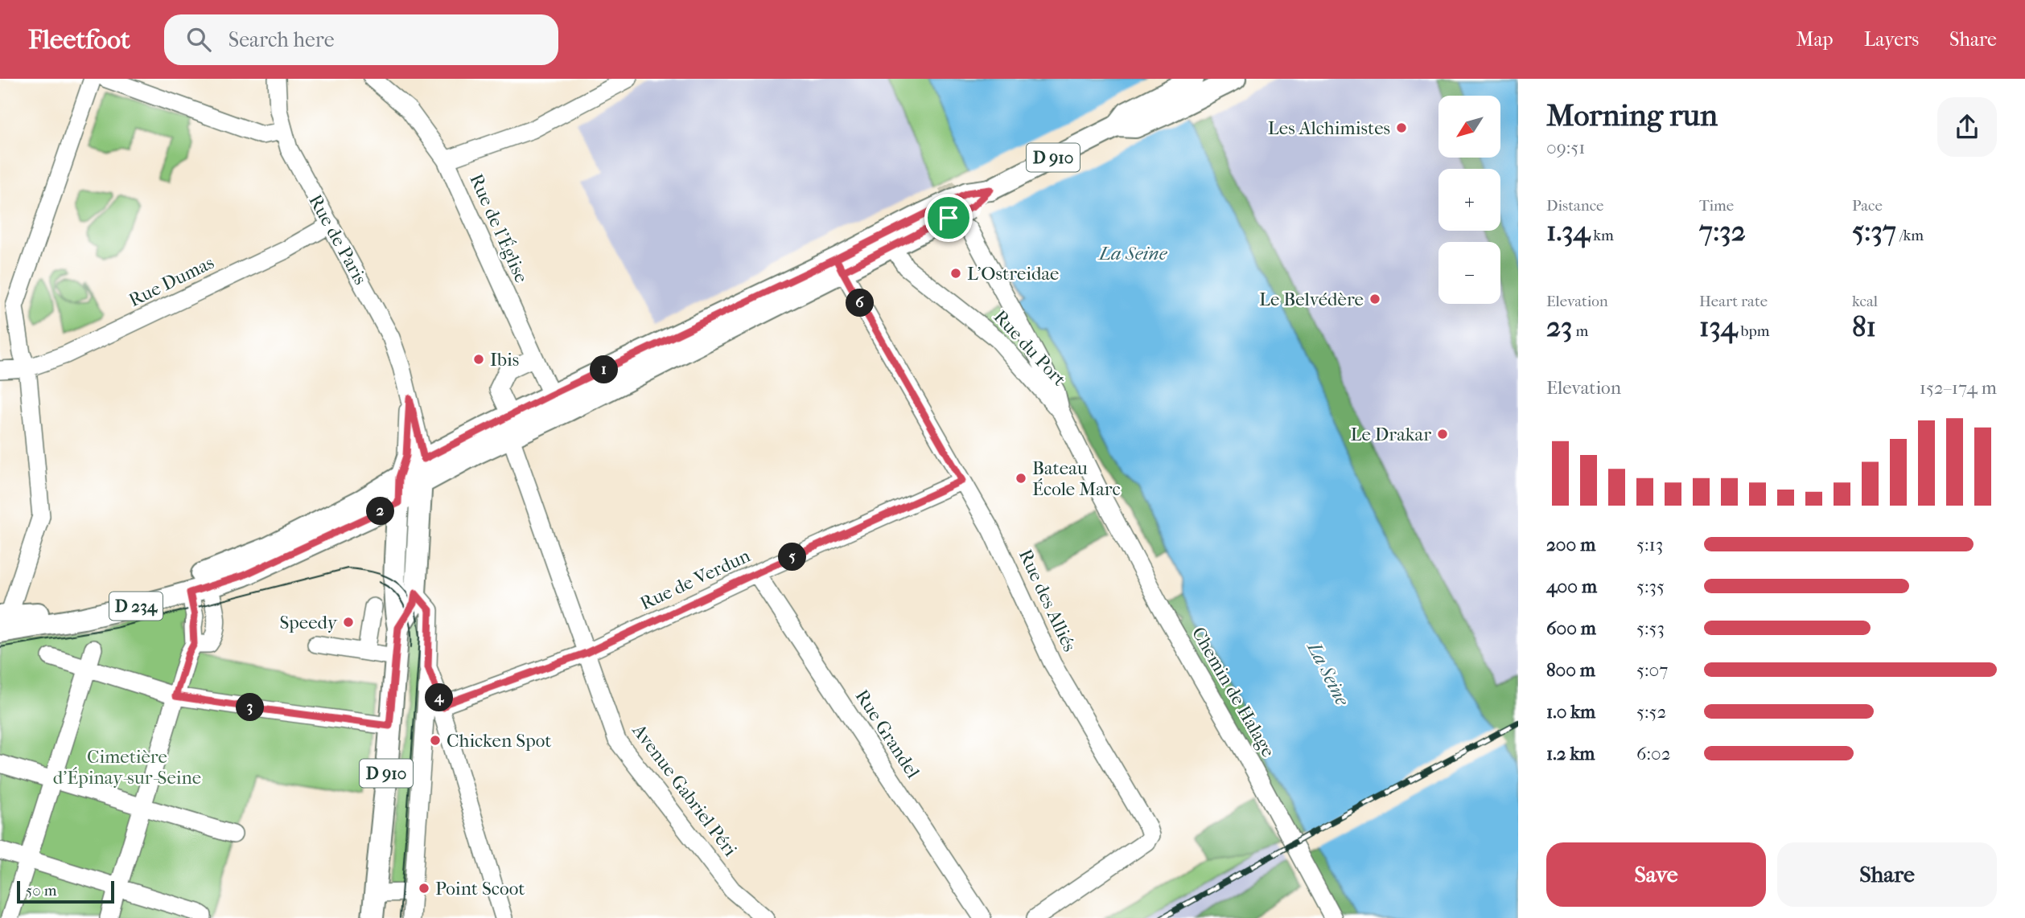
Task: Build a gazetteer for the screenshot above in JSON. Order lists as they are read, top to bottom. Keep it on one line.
{"streets":{"main road":["D 910","D 234"],"street":["Rue de l'Église","Rue de Paris","Rue Dumas","Rue du Port","Rue de Verdun","Rue des Alliés","Chemin de Halage","Rue Grandel","Avenue Gabriel Péri"]},"crossings":[["D 910","Rue de l'Église"],["D 910","Rue de Paris"],["D 910","Rue du Port"],["D 910","Rue des Alliés"],["D 910","D 234"],["D 910","Avenue Gabriel Péri"],["Rue de l'Église","Avenue Gabriel Péri"],["Rue de Paris","Rue Dumas"],["Rue de Paris","D 234"],["Rue du Port","Chemin de Halage"],["Rue de Verdun","Rue des Alliés"],["Rue de Verdun","Rue Grandel"],["Rue de Verdun","Avenue Gabriel Péri"]],"water":["La Seine"],"parks":["Cimetière d'Épinay-sur-Seine"],"places":["Les Alchimistes","L'Ostreidae","Le Belvédère","Ibis","Le Drakar","Bateau École Marc","Speedy","Chicken Spot","Point Scoot"],"scale_bar":"50 m","north":"bottom left","page":{"header":"Fleetfoot","search":"Search here","nav":["Map","Layers","Share"],"heading":["Morning run","09:51"],"map_buttons":["+","−"],"stats":[["Distance","1.34 km"],["Time","7:32"],["Pace","5:37 /km"],["Elevation","23 m"],["Heart rate","134 bpm"],["kcal","81"]],"pins":["6","1","2","5","4","3"],"chart":["Elevation","152–174 m"],"list":[{"name":"200 m","note":"5:13"},{"name":"400 m","note":"5:35"},{"name":"600 m","note":"5:53"},{"name":"800 m","note":"5:07"},{"name":"1.0 km","note":"5:52"},{"name":"1.2 km","note":"6:02"}],"buttons":["Save","Share"],"scale":"50 m"}}
